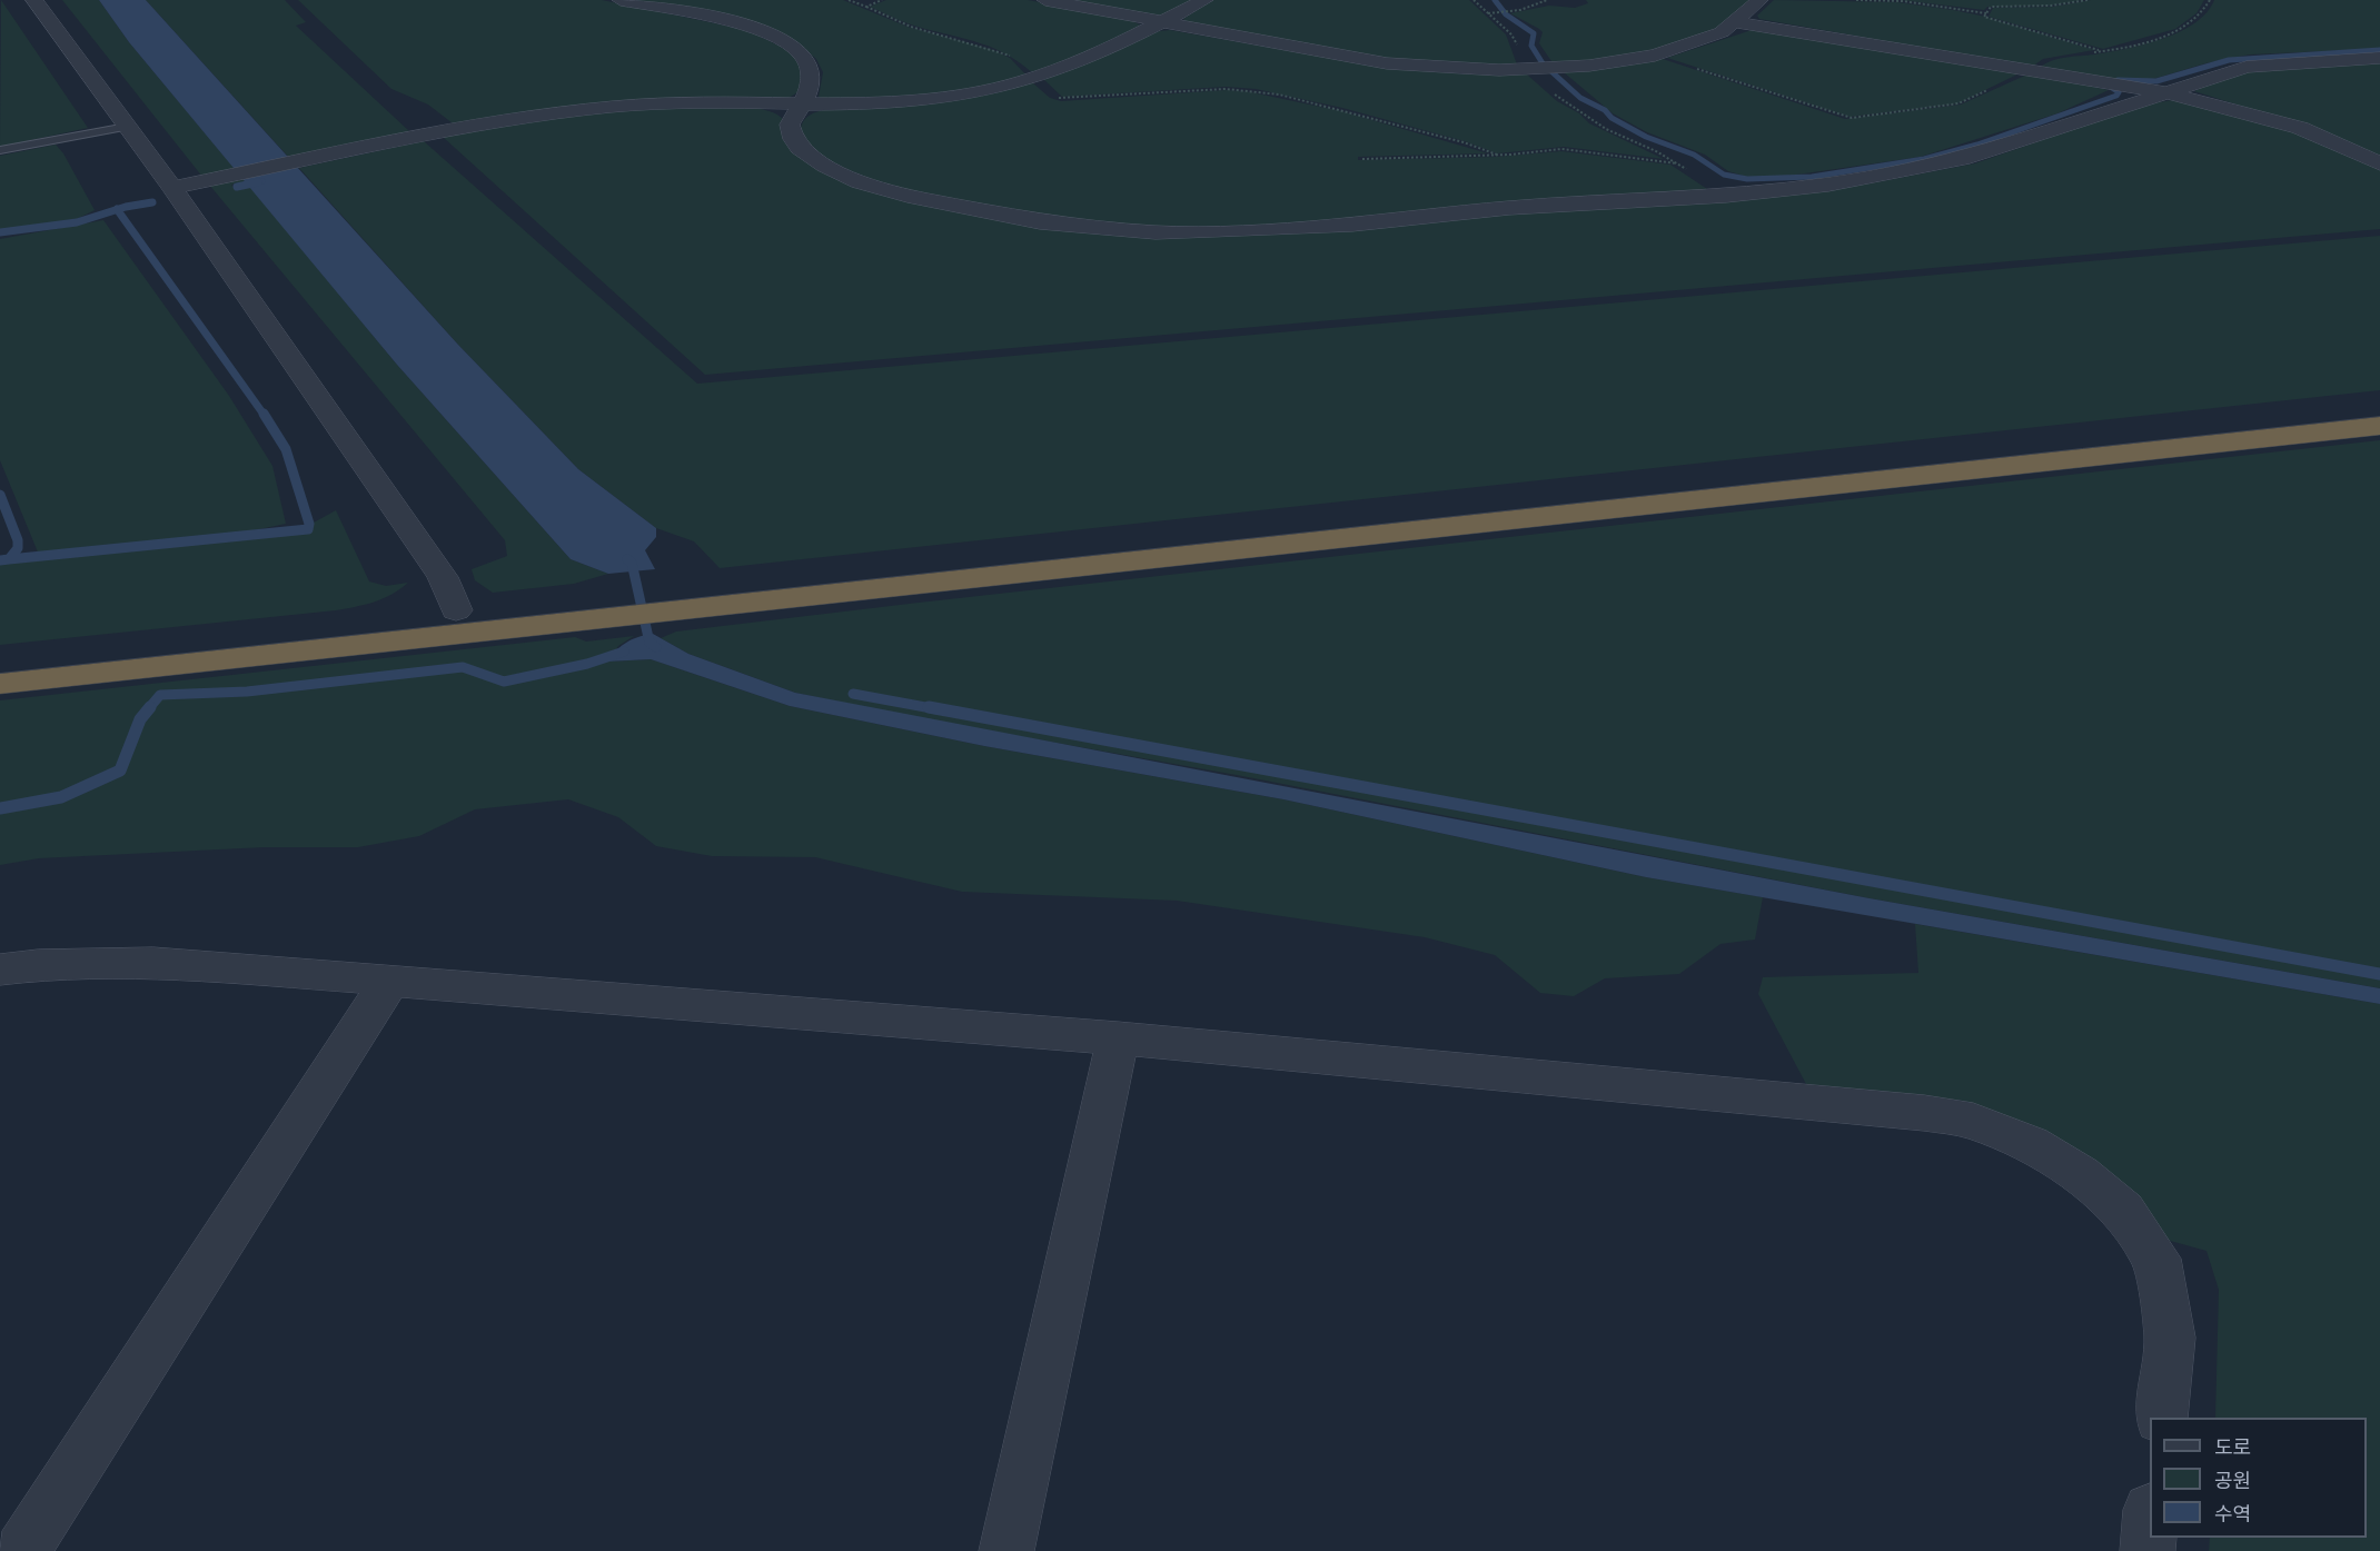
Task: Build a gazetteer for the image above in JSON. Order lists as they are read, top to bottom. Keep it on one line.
{"legend":["도로","공원","수역"]}
